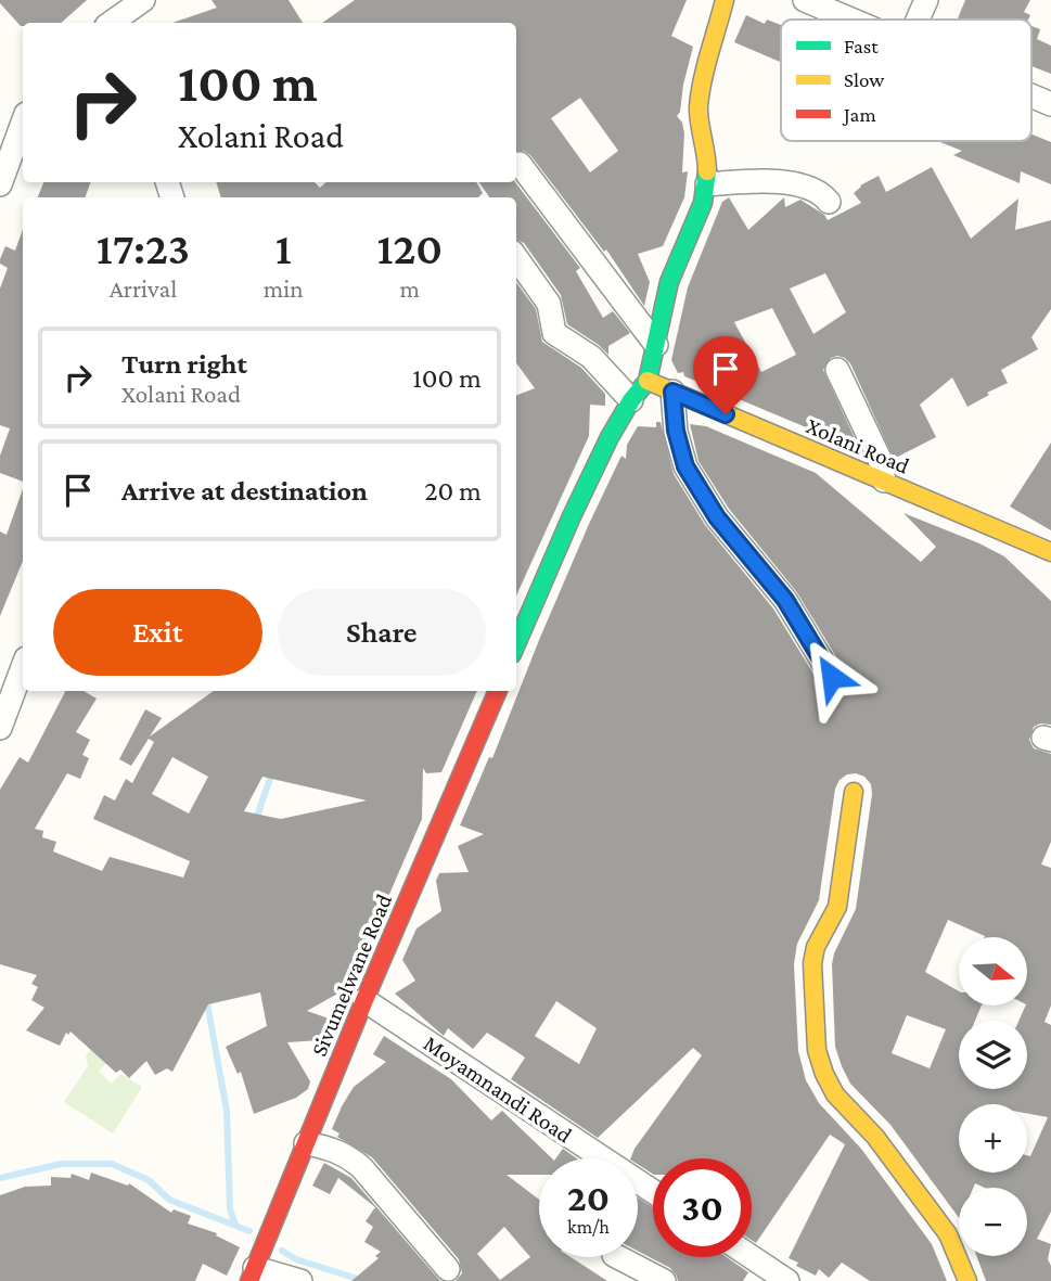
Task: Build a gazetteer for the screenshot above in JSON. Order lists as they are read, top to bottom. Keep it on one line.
{"streets":{"street":["Xolani Road","Sivumelwane Road","Moyamnandi Road"]},"crossings":[["Sivumelwane Road","Moyamnandi Road"]],"legend":["Fast","Slow","Jam"],"north":"right","page":{"turn":["100 m","Xolani Road"],"eta":["17:23","Arrival","1","min","120","m"],"list":[{"name":"Turn right","note":"Xolani Road","value":"100 m"},{"name":"Arrive at destination","value":"20 m"}],"buttons":["Exit","Share"],"map_buttons":["+","−"],"speed":"20 km/h","limit":"30"}}
